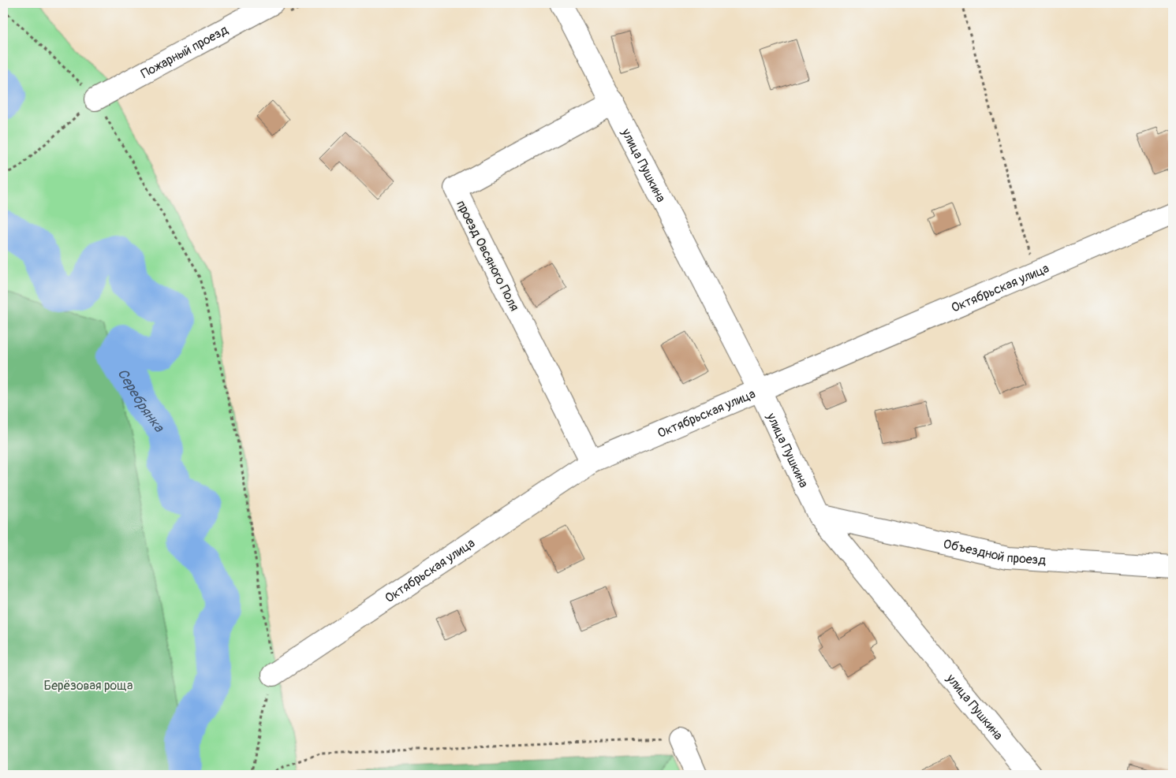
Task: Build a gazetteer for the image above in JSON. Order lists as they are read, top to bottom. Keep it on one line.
{"streets":{"street":["Пожарный проезд","улица Пушкина","проезд Овсяного Поля","Октябрьская улица","Объездной проезд"]},"crossings":[["улица Пушкина","проезд Овсяного Поля"],["улица Пушкина","Октябрьская улица"],["улица Пушкина","Объездной проезд"],["проезд Овсяного Поля","Октябрьская улица"]],"water":["Серебрянка"],"parks":["Берёзовая роща"]}
